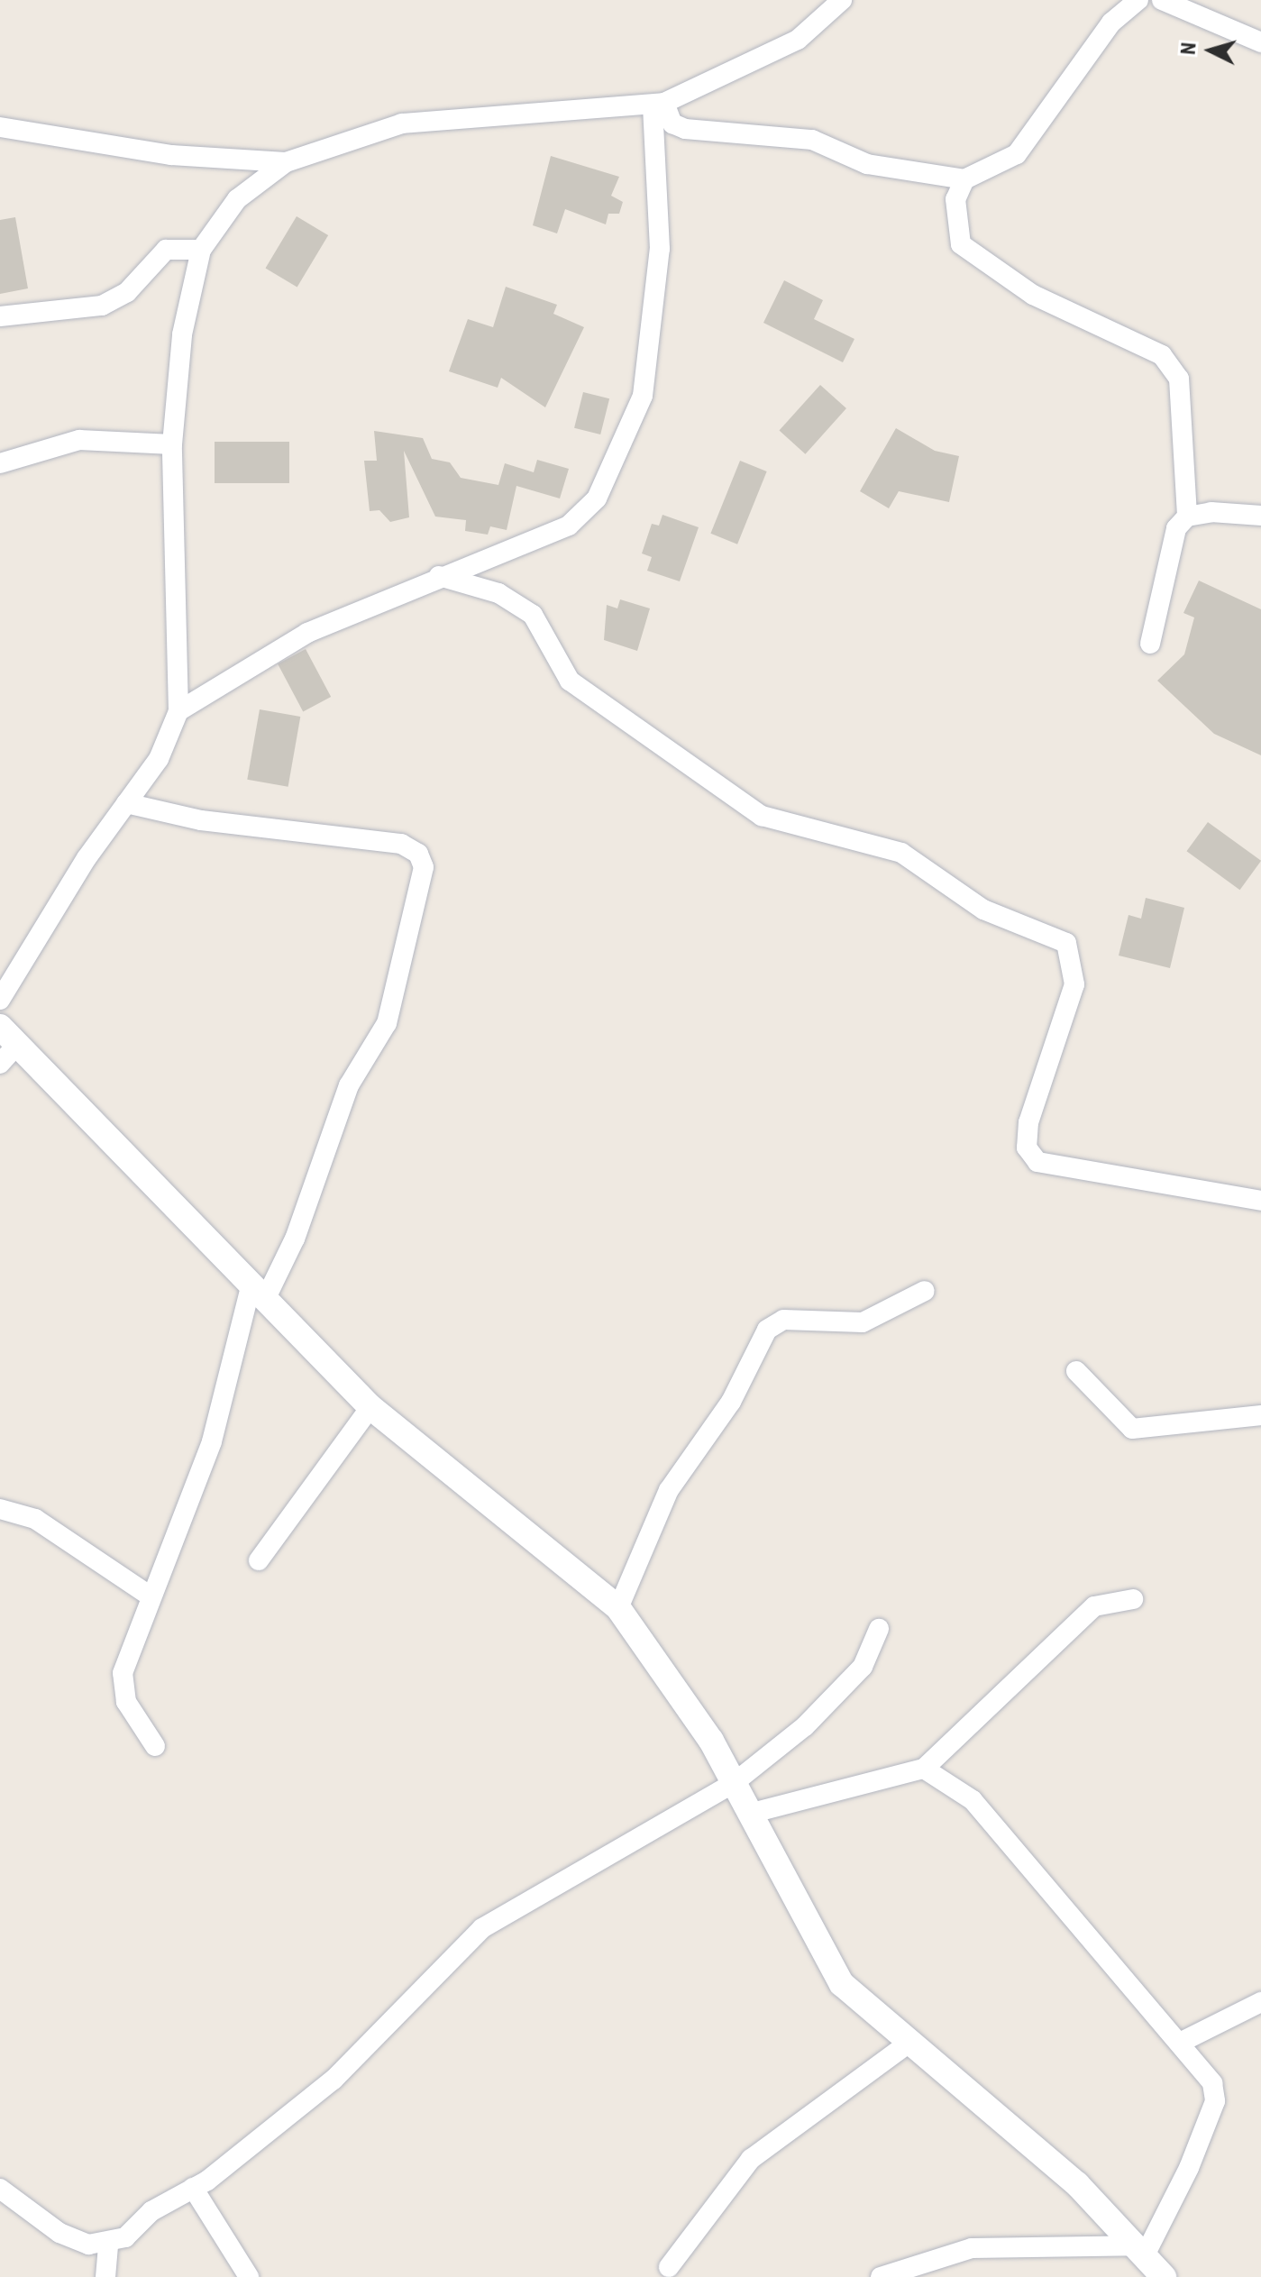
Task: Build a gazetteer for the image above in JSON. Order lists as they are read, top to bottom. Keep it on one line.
{"north":"left"}
